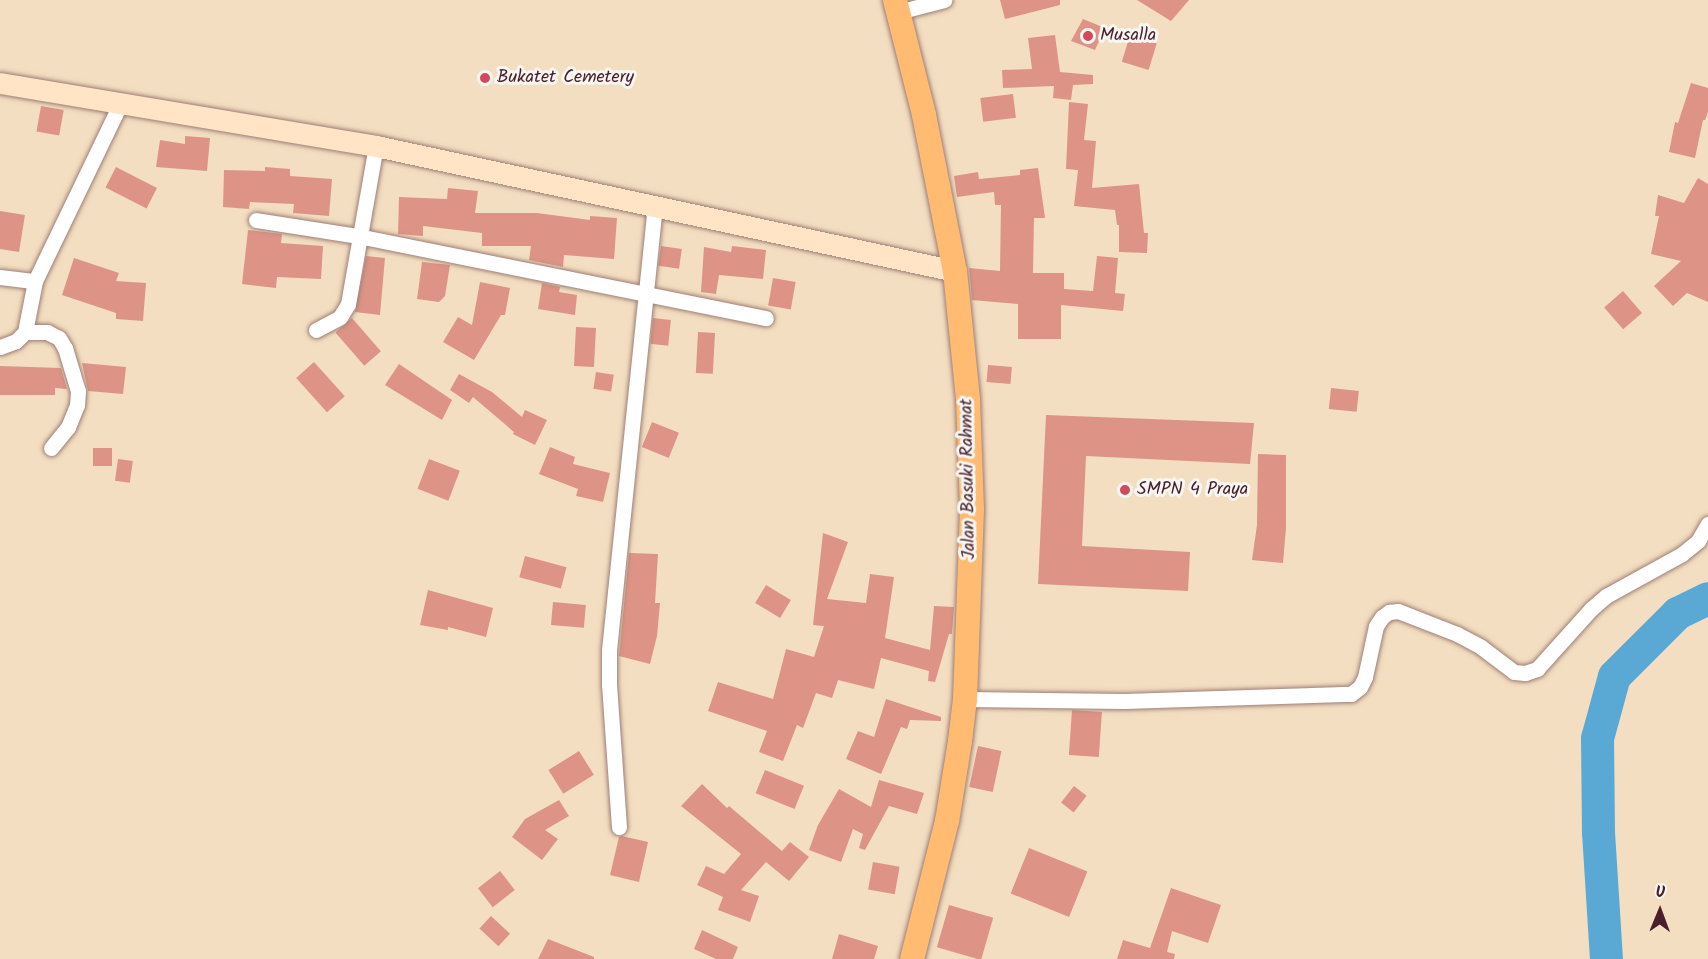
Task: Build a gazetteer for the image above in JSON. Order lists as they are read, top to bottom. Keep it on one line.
{"streets":{"main road":["Jalan Basuki Rahmat"]},"places":["Musalla","Bukatet Cemetery","SMPN 4 Praya"],"north":"top"}
